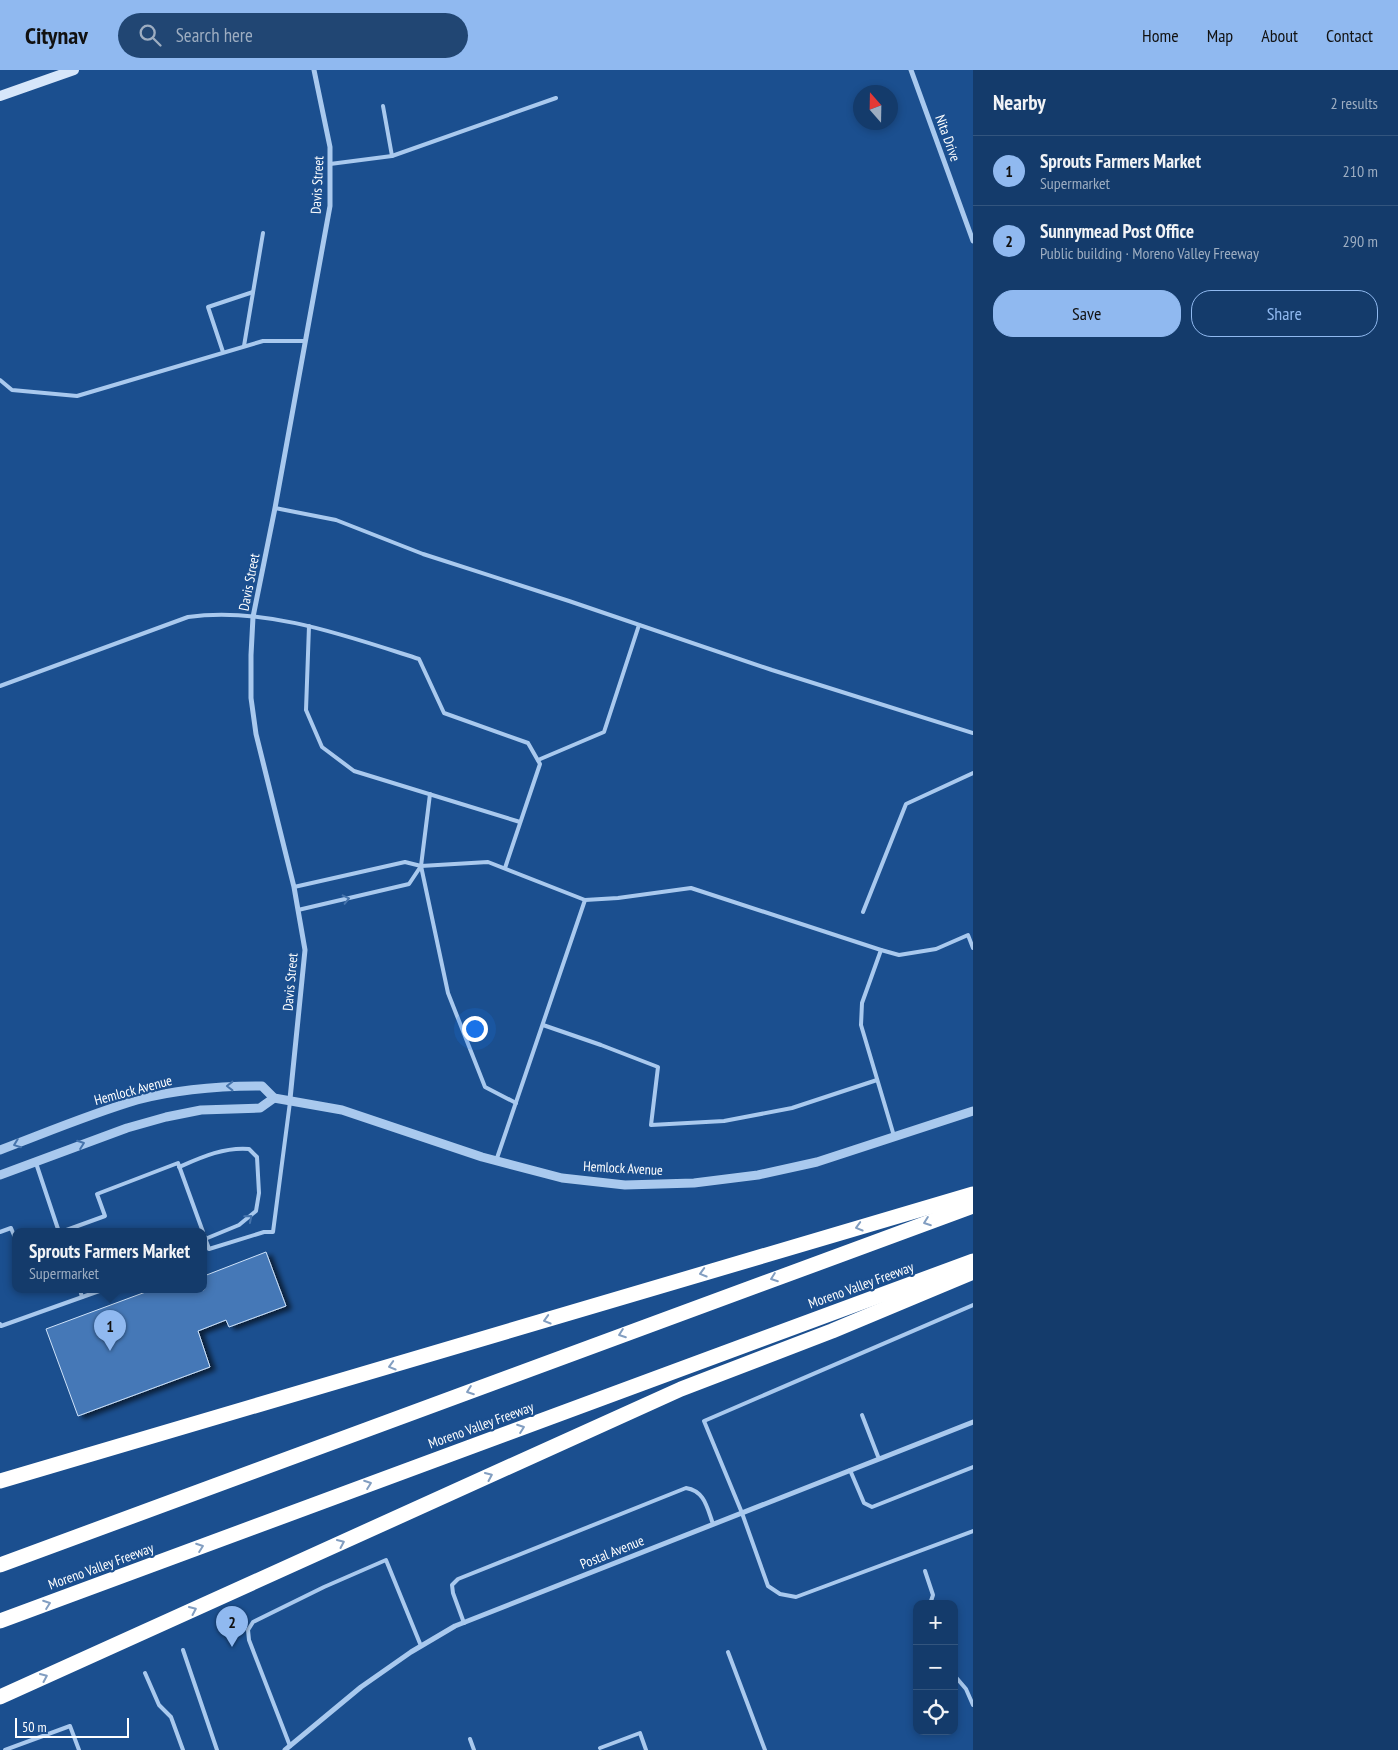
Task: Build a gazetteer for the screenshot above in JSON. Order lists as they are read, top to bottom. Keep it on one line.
{"streets":{"highway":["Moreno Valley Freeway"],"street":["Nita Drive","Davis Street","Hemlock Avenue","Postal Avenue"]},"crossings":[["Davis Street","Hemlock Avenue"]],"scale_bar":"50 m","north":"top","page":{"header":"Citynav","search":"Search here","nav":["Home","Map","About","Contact"],"heading":["Nearby","2 results"],"list":[{"mark":"1","name":"Sprouts Farmers Market","note":"Supermarket","value":"210 m"},{"mark":"2","name":"Sunnymead Post Office","note":"Public building · Moreno Valley Freeway","value":"290 m"}],"buttons":["Save","Share"],"popup":["Sprouts Farmers Market","Supermarket"],"pins":["1","2"],"map_buttons":["+","−"],"scale":"50 m"}}
